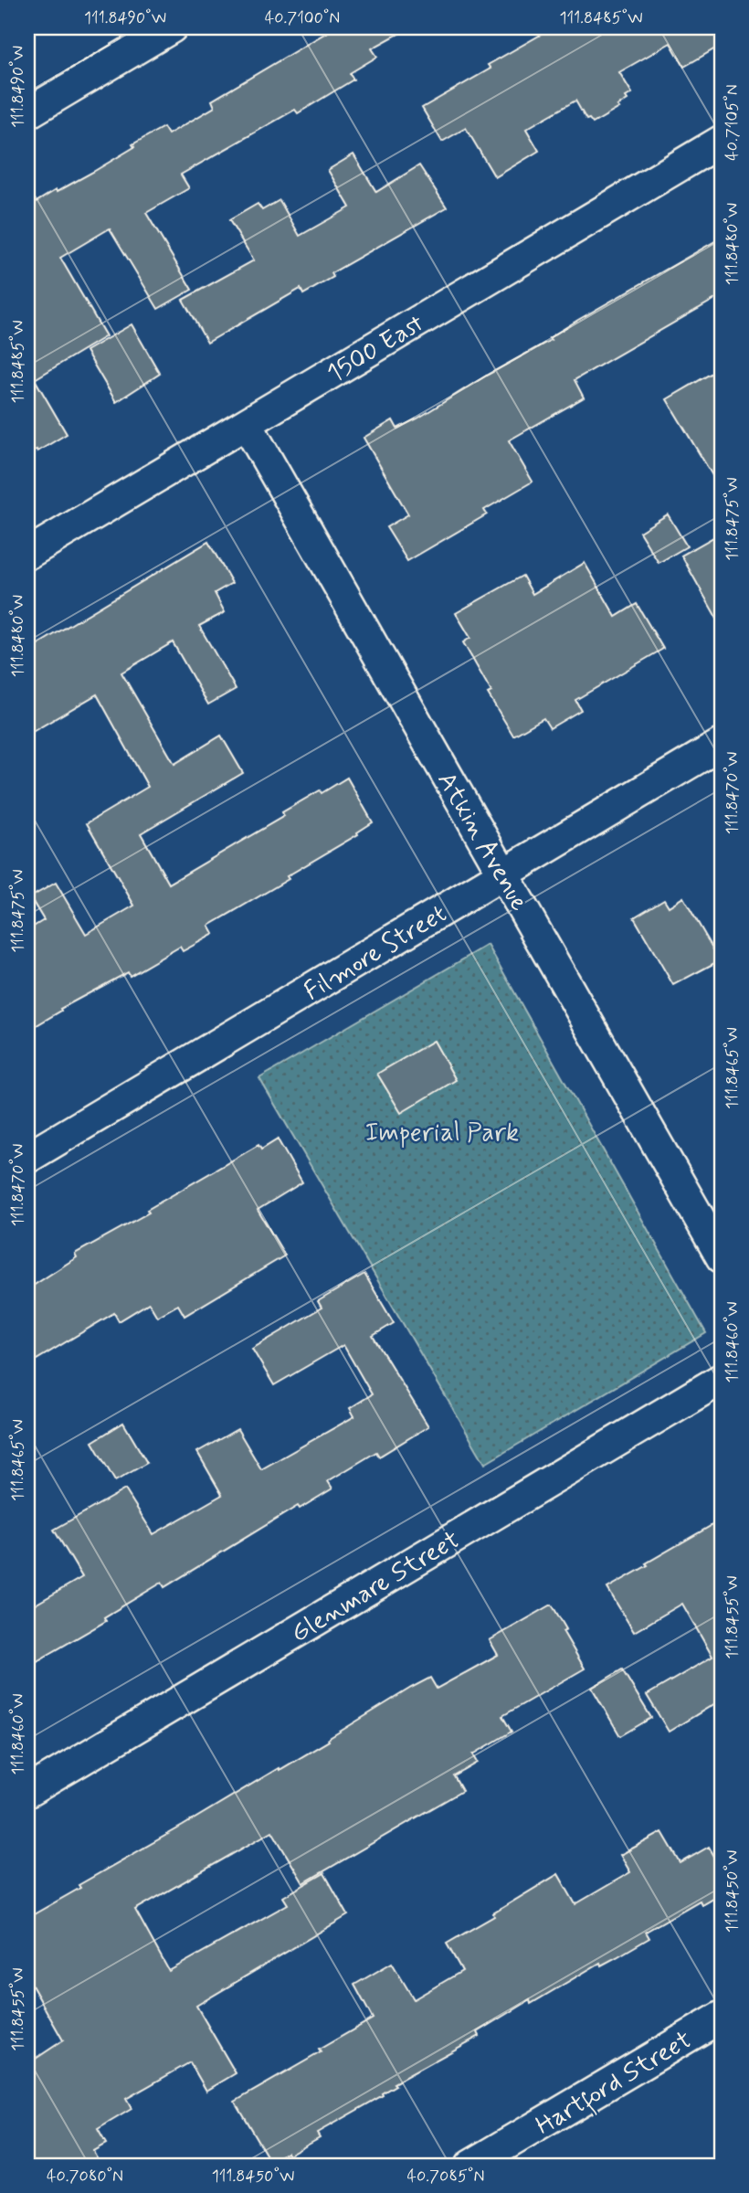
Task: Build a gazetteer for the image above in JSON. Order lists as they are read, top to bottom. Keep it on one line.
{"streets":{"street":["1500 East","Atkin Avenue","Filmore Street","Glenmare Street","Hartford Street"]},"crossings":[["1500 East","Atkin Avenue"],["Atkin Avenue","Filmore Street"]],"parks":["Imperial Park"],"coordinates":["111.8490°W","40.7100°N","111.8485°W","40.7105°N","111.8480°W","111.8475°W","111.8470°W","111.8465°W","111.8460°W","111.8455°W","111.8450°W","40.7080°N","40.7085°N"]}
